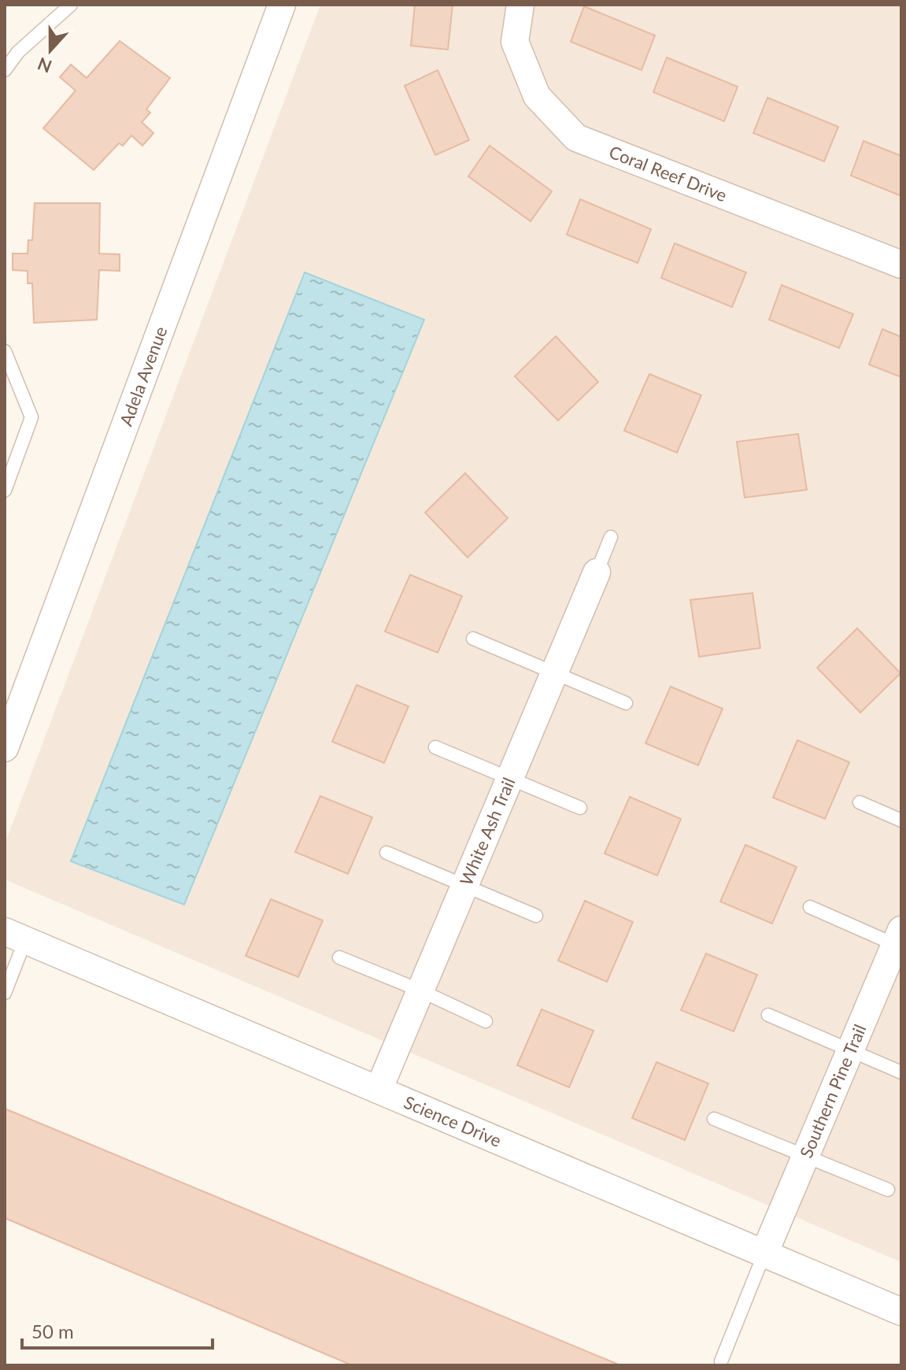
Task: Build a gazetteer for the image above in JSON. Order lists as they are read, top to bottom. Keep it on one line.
{"streets":{"street":["Coral Reef Drive","Adela Avenue","White Ash Trail","Southern Pine Trail","Science Drive"]},"crossings":[["White Ash Trail","Science Drive"],["Southern Pine Trail","Science Drive"]],"scale_bar":"50 m","north":"bottom"}
